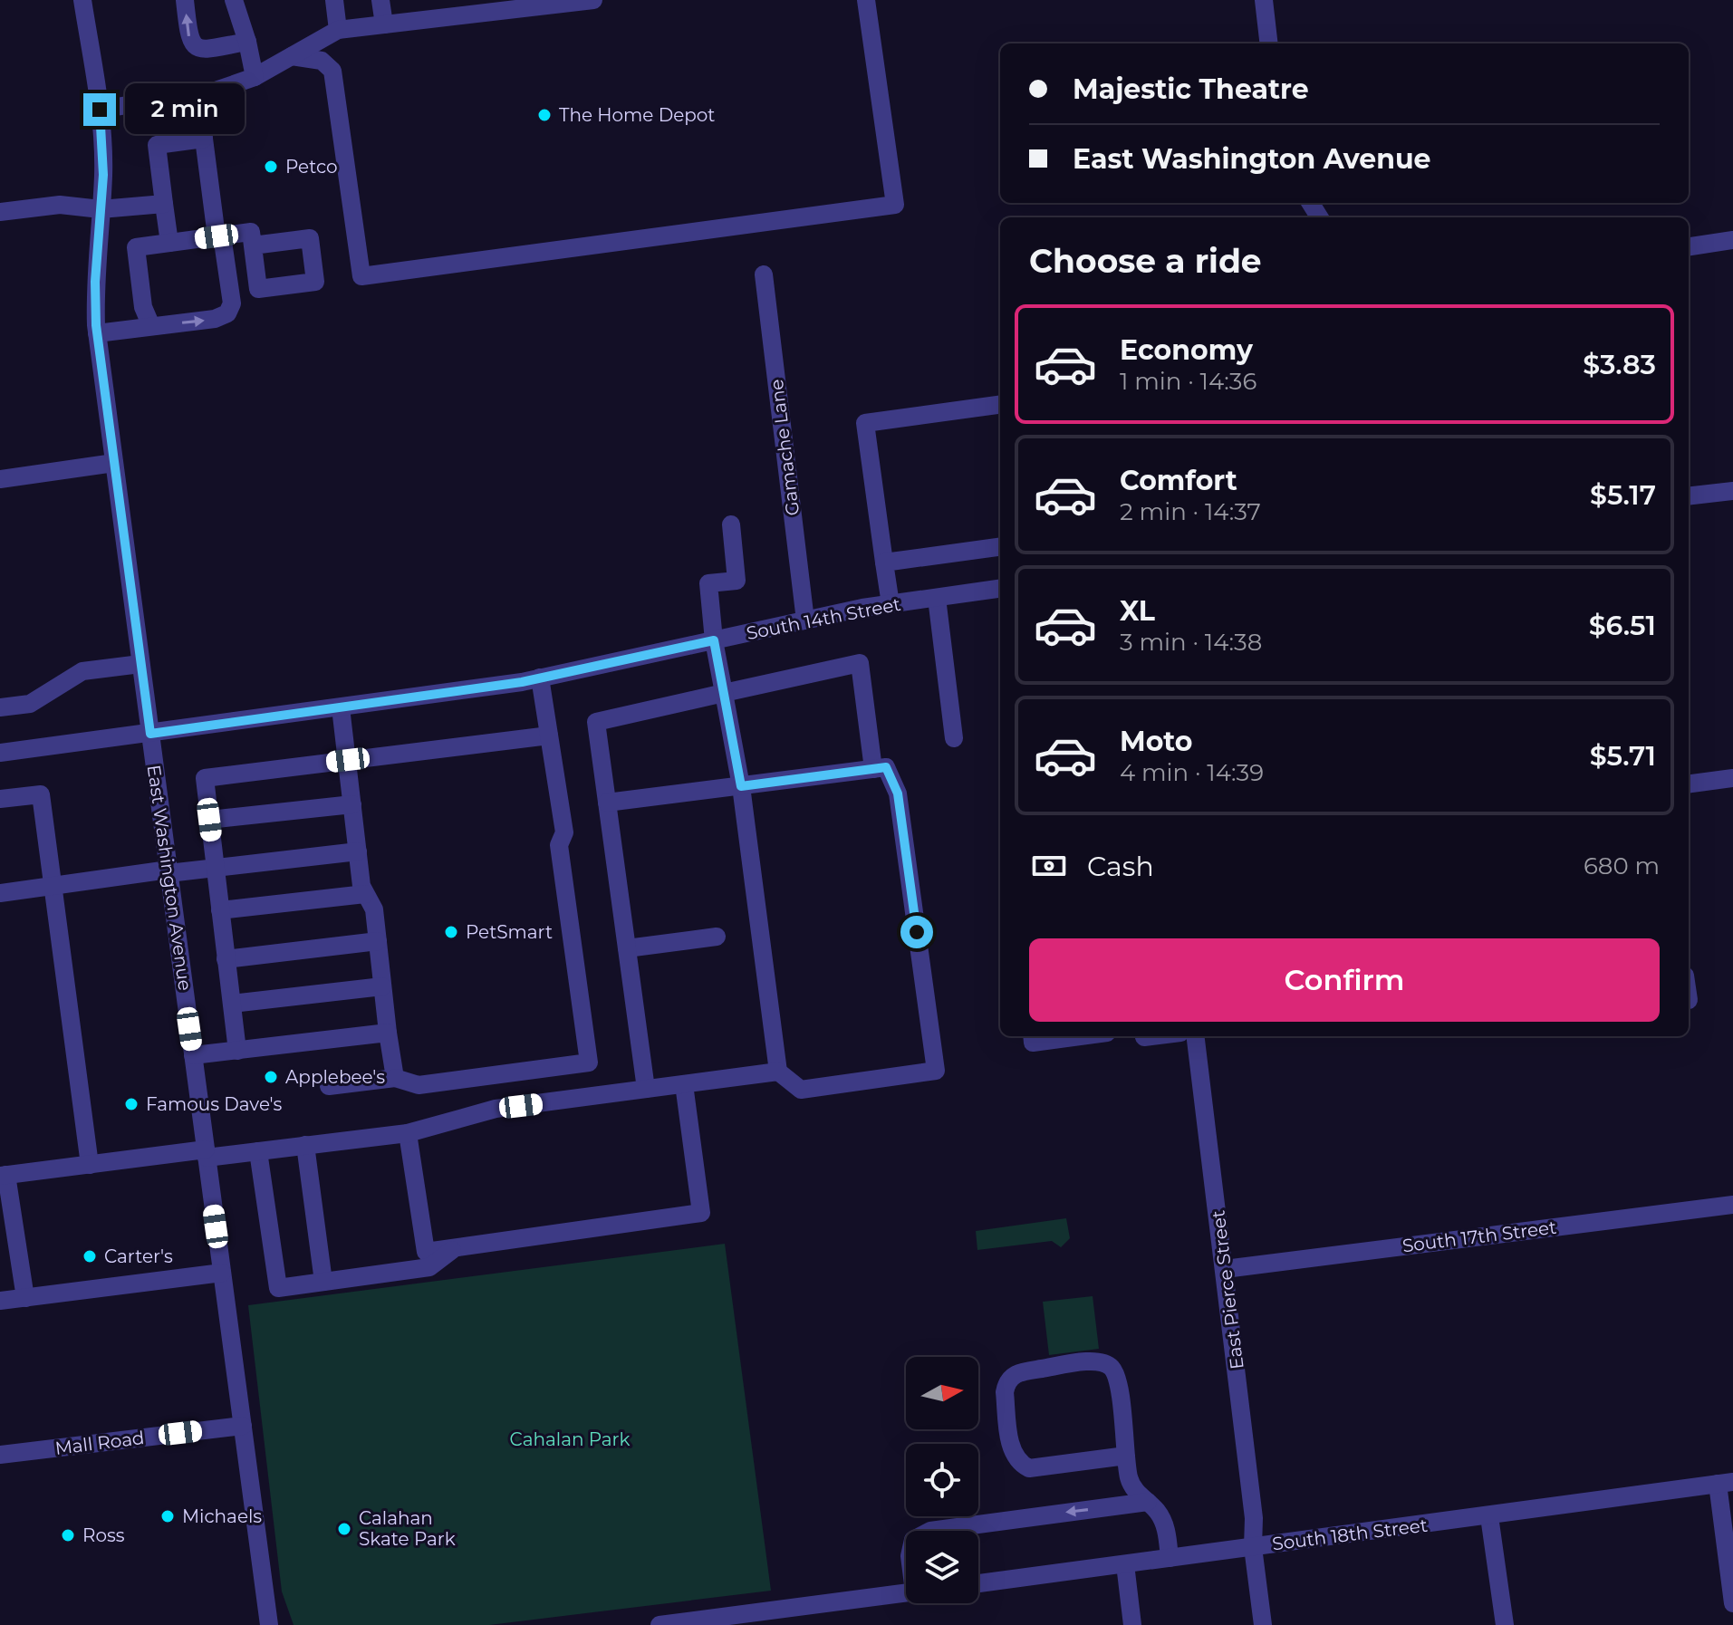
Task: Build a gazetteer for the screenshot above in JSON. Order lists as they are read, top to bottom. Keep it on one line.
{"streets":{"street":["Gamache Lane","South 14th Street","East Washington Avenue","South 17th Street","East Pierce Street","Mall Road","South 18th Street"]},"crossings":[["Gamache Lane","South 14th Street"],["South 14th Street","East Washington Avenue"],["East Washington Avenue","Mall Road"],["South 17th Street","East Pierce Street"],["East Pierce Street","South 18th Street"]],"parks":["Cahalan Park"],"places":["The Home Depot","Petco","PetSmart","Applebee's","Famous Dave's","Carter's","Michaels","Calahan Skate Park","Ross"],"north":"right","page":{"banner":["Majestic Theatre","East Washington Avenue"],"bubble":"2 min","heading":"Choose a ride","list":[{"name":"Economy","note":"1 min · 14:36","value":"$3.83"},{"name":"Comfort","note":"2 min · 14:37","value":"$5.17"},{"name":"XL","note":"3 min · 14:38","value":"$6.51"},{"name":"Moto","note":"4 min · 14:39","value":"$5.71"}],"pay":["Cash","680 m"],"buttons":"Confirm"}}
